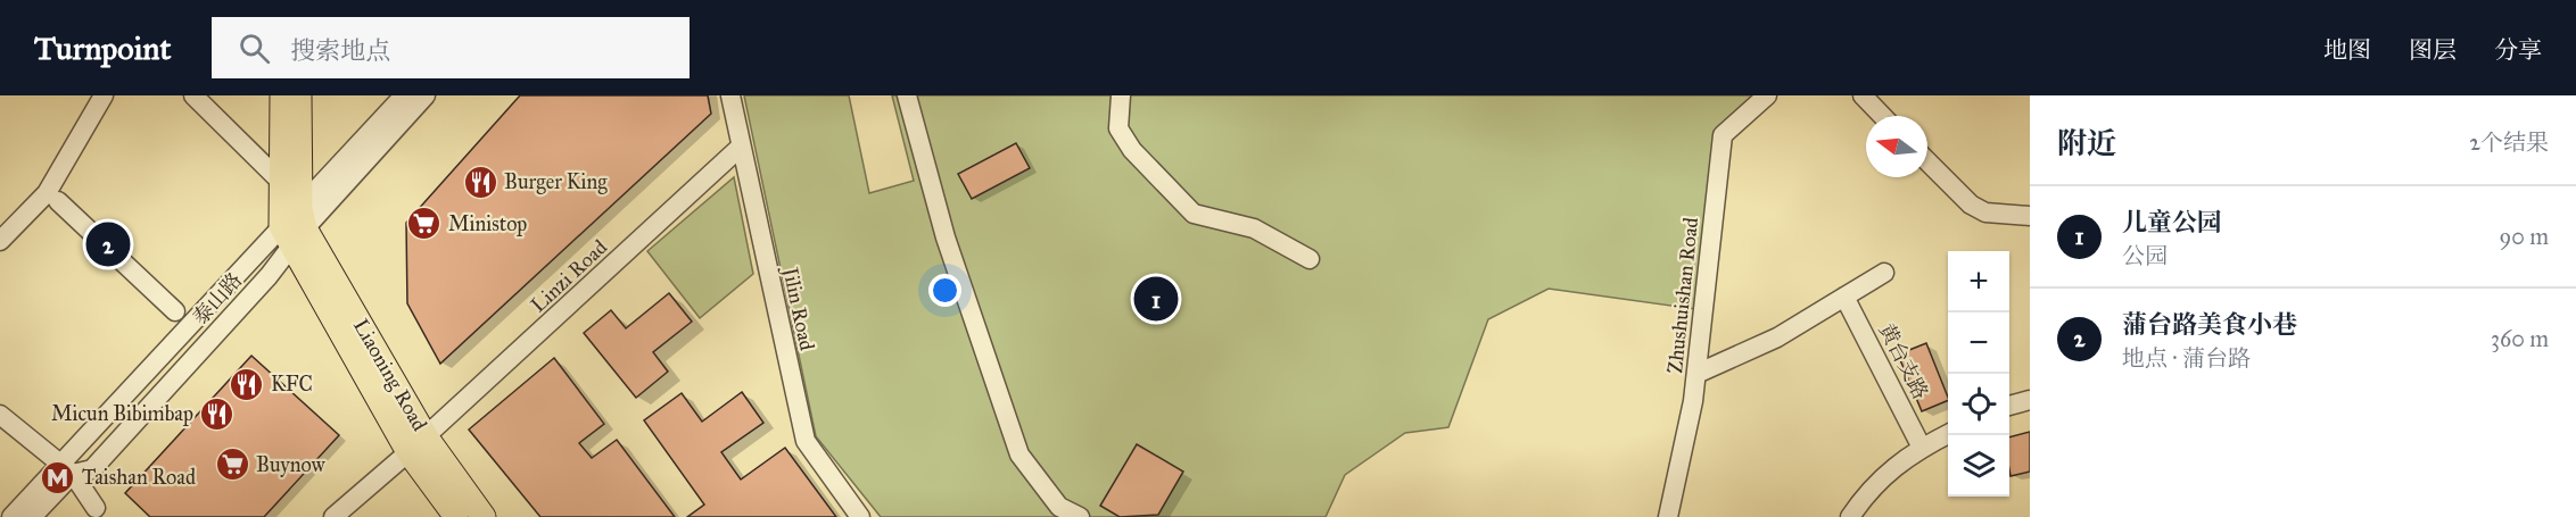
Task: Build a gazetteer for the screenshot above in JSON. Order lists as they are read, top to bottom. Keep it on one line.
{"streets":{"main road":["Liaoning Road"],"street":["Linzi Road","Zhushuishan Road","泰山路","Jilin Road","黄台支路"]},"crossings":[["Linzi Road","Jilin Road"],["Linzi Road","Liaoning Road"],["泰山路","Liaoning Road"]],"places":{"restaurant":["Burger King","KFC","Micun Bibimbap"],"supermarket":["Ministop","Buynow"],"metro station":["Taishan Road"]},"north":"left","page":{"header":"Turnpoint","search":"搜索地点","nav":["地图","图层","分享"],"heading":["附近","2个结果"],"list":[{"mark":"1","name":"儿童公园","note":"公园","value":"90 m"},{"mark":"2","name":"蒲台路美食小巷","note":"地点 · 蒲台路","value":"360 m"}],"pins":["2","1"],"map_buttons":["+","−"]}}
